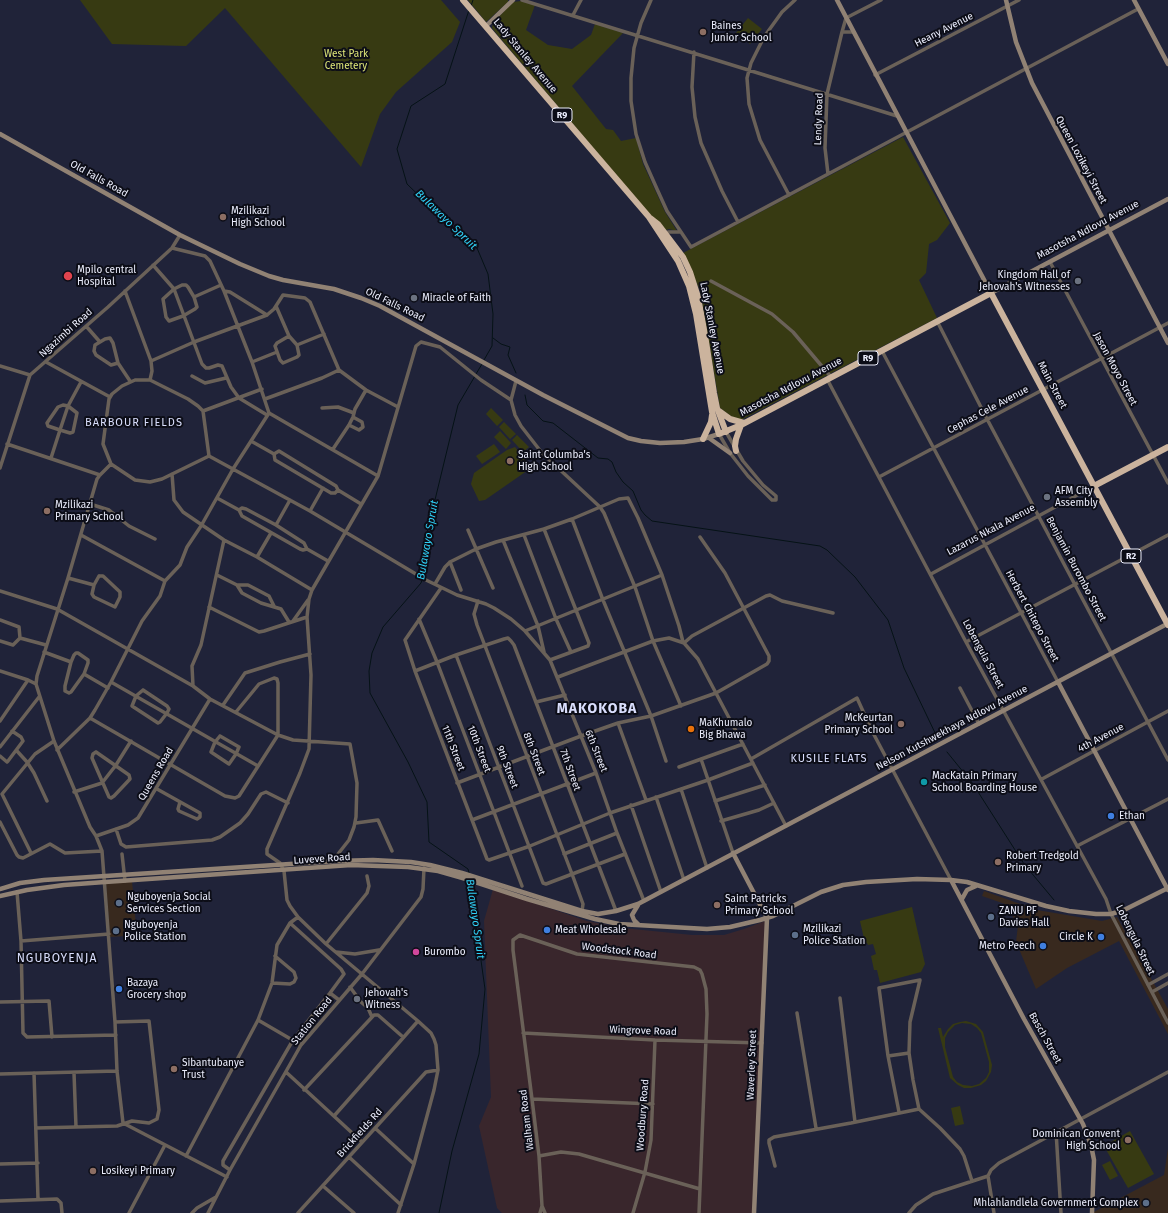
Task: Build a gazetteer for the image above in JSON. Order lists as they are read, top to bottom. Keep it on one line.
{"streets":{"highway":["Lady Stanley Avenue","R9","Masotsha Ndlovu Avenue","Main Street","Lazarus Nkala Avenue","R2"],"street":["Heany Avenue","Lendy Road","Queen Lozikeyi Street","Old Falls Road","Ngazimbi Road","Jason Moyo Street","Cephas Cele Avenue","Benjamin Burombo Street","Herbert Chitepo Street","Lobengula Street","Nelson Kutshwekhaya Ndlovu Avenue","4th Avenue","11th Street","10th Street","6th Street","8th Street","9th Street","7th Street","Queens Road","Luveve Road","Woodstock Road","Station Road","Wingrove Road","Basch Street","Waverley Street","Woodbury Road","Walham Road","Brickfields Rd"]},"crossings":[["Heany Avenue","Queen Lozikeyi Street"],["Lady Stanley Avenue","Old Falls Road"],["Lady Stanley Avenue","Masotsha Ndlovu Avenue"],["Queen Lozikeyi Street","Masotsha Ndlovu Avenue"],["Queen Lozikeyi Street","Cephas Cele Avenue"],["Old Falls Road","Masotsha Ndlovu Avenue"],["Old Falls Road","Ngazimbi Road"],["Masotsha Ndlovu Avenue","Jason Moyo Street"],["Masotsha Ndlovu Avenue","Main Street"],["Masotsha Ndlovu Avenue","Benjamin Burombo Street"],["Masotsha Ndlovu Avenue","Herbert Chitepo Street"],["Masotsha Ndlovu Avenue","Lobengula Street"],["Jason Moyo Street","Cephas Cele Avenue"],["Jason Moyo Street","Lazarus Nkala Avenue"],["Main Street","Cephas Cele Avenue"],["Main Street","Lazarus Nkala Avenue"],["Main Street","R2"],["Cephas Cele Avenue","Benjamin Burombo Street"],["Cephas Cele Avenue","Herbert Chitepo Street"],["Cephas Cele Avenue","Lobengula Street"],["Lazarus Nkala Avenue","R2"],["Lazarus Nkala Avenue","Benjamin Burombo Street"],["Lazarus Nkala Avenue","Herbert Chitepo Street"],["Lazarus Nkala Avenue","Lobengula Street"],["R2","Nelson Kutshwekhaya Ndlovu Avenue"],["Benjamin Burombo Street","Nelson Kutshwekhaya Ndlovu Avenue"],["Benjamin Burombo Street","4th Avenue"],["Herbert Chitepo Street","Nelson Kutshwekhaya Ndlovu Avenue"],["Herbert Chitepo Street","4th Avenue"],["Lobengula Street","Nelson Kutshwekhaya Ndlovu Avenue"],["Lobengula Street","4th Avenue"],["Lobengula Street","Luveve Road"],["Nelson Kutshwekhaya Ndlovu Avenue","6th Street"],["Nelson Kutshwekhaya Ndlovu Avenue","Luveve Road"],["11th Street","10th Street"],["6th Street","8th Street"],["8th Street","9th Street"],["8th Street","7th Street"],["8th Street","Luveve Road"],["7th Street","Luveve Road"],["Luveve Road","Station Road"],["Luveve Road","Basch Street"],["Luveve Road","Waverley Street"],["Woodstock Road","Wingrove Road"],["Woodstock Road","Walham Road"],["Wingrove Road","Waverley Street"],["Wingrove Road","Woodbury Road"],["Wingrove Road","Walham Road"]],"districts":["BARBOUR FIELDS","MAKOKOBA","KUSILE FLATS","NGUBOYENJA"],"water":["Bulawayo Spruit"],"parks":["West Park Cemetery"],"places":["Baines Junior School","Mzilikazi High School","Mpilo central Hospital","Kingdom Hall of Jehovah's Witnesses","Miracle of Faith","Saint Columba's High School","AFM City Assembly","Mzilikazi Primary School","McKeurtan Primary School","MaKhumalo Big Bhawa","MacKatain Primary School Boarding House","Ethan","Robert Tredgold Primary","Nguboyenja Social Services Section","Saint Patricks Primary School","ZANU PF Davies Hall","Meat Wholesale","Nguboyenja Police Station","Mzilikazi Police Station","Circle K","Metro Peech","Burombo","Bazaya Grocery shop","Jehovah's Witness","Sibantubanye Trust","Dominican Convent High School","Losikeyi Primary","Mhlahlandlela Government Complex"]}
